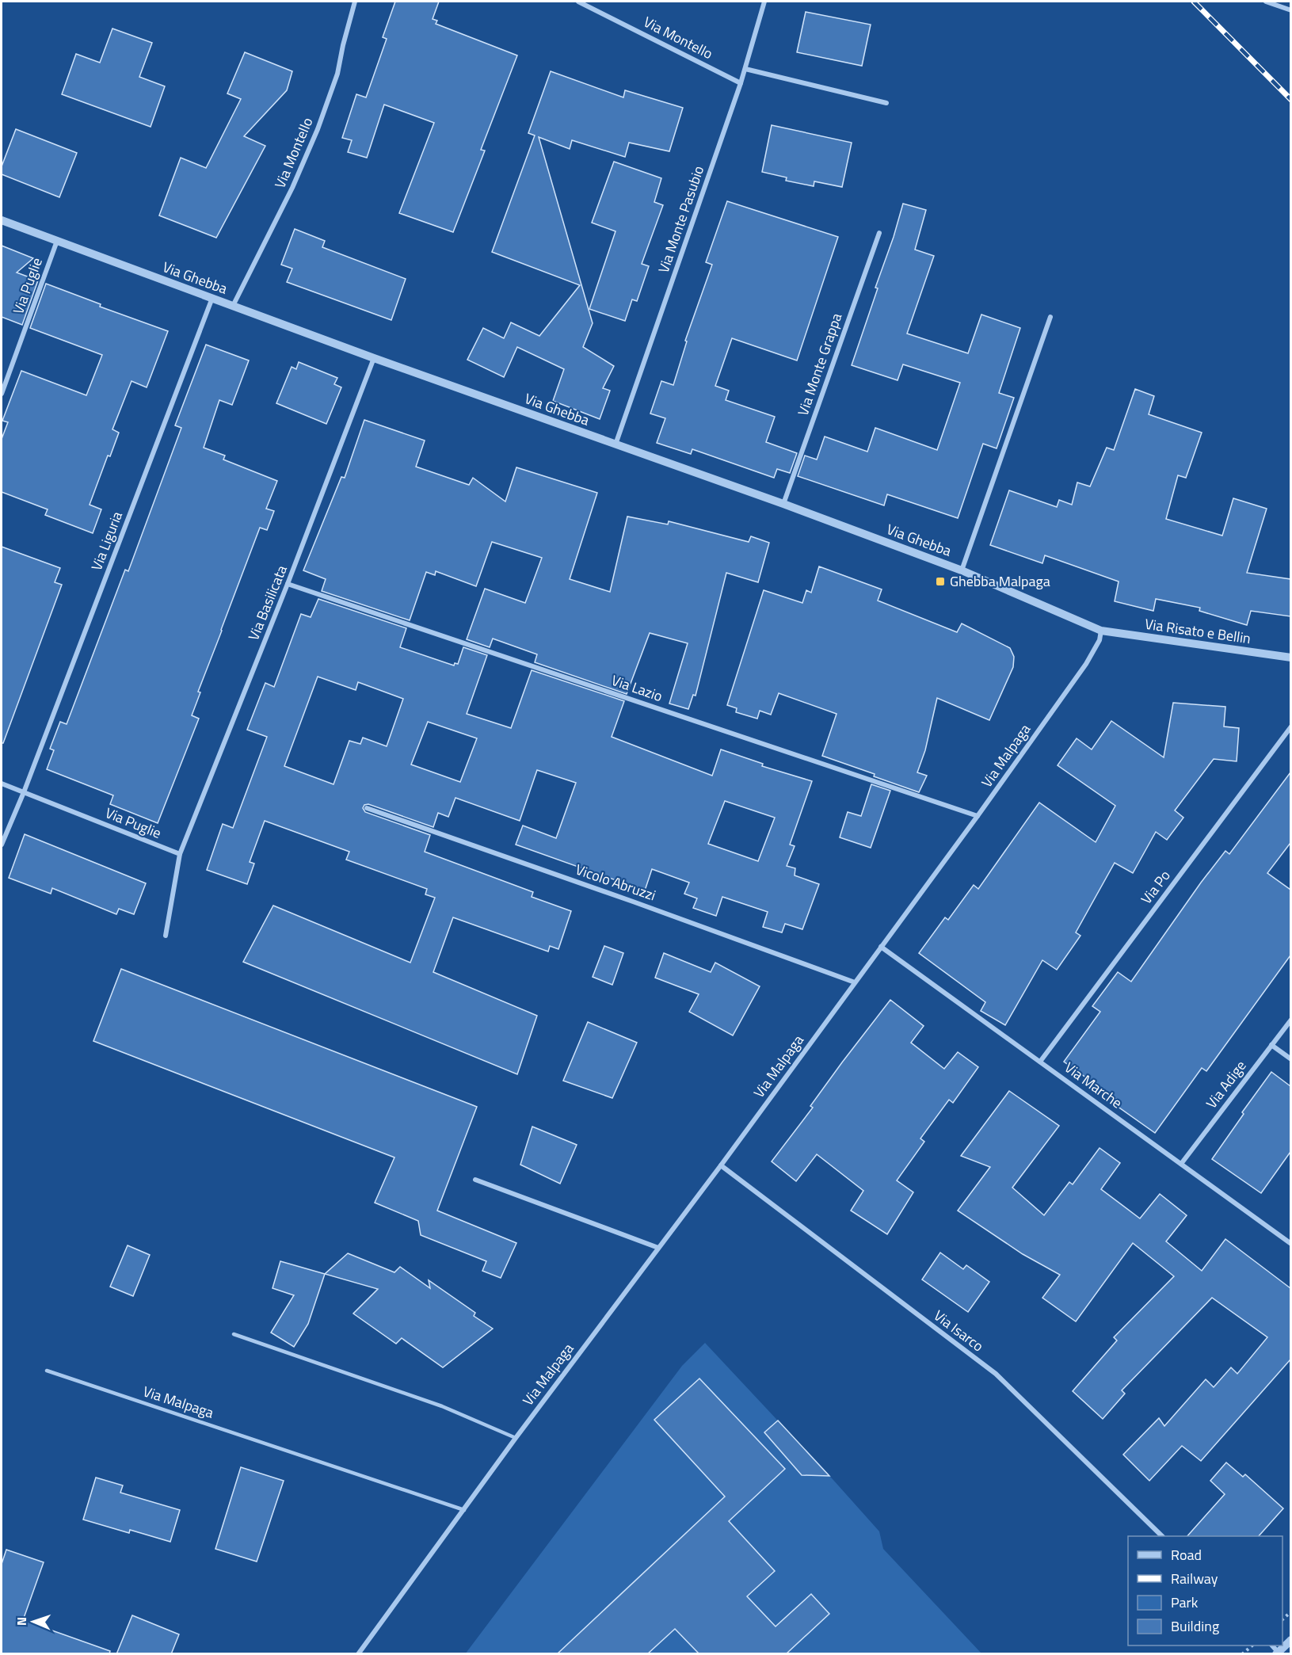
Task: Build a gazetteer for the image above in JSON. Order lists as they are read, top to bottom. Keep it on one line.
{"streets":{"street":["Via Montello","Via Monte Pasubio","Via Ghebba","Via Puglie","Via Monte Grappa","Via Liguria","Via Basilicata","Via Risato e Bellin","Via Lazio","Via Malpaga","Vicolo Abruzzi","Via Po","Via Adige","Via Marche","Via Isarco"]},"crossings":[["Via Montello","Via Monte Pasubio"],["Via Montello","Via Ghebba"],["Via Monte Pasubio","Via Ghebba"],["Via Ghebba","Via Puglie"],["Via Ghebba","Via Monte Grappa"],["Via Ghebba","Via Liguria"],["Via Ghebba","Via Basilicata"],["Via Ghebba","Via Risato e Bellin"],["Via Ghebba","Via Malpaga"],["Via Puglie","Via Liguria"],["Via Puglie","Via Basilicata"],["Via Basilicata","Via Lazio"],["Via Risato e Bellin","Via Malpaga"],["Via Lazio","Via Malpaga"],["Via Malpaga","Vicolo Abruzzi"],["Via Malpaga","Via Marche"],["Via Malpaga","Via Isarco"],["Via Po","Via Marche"],["Via Adige","Via Marche"]],"places":{"transit":["Ghebba Malpaga"]},"legend":["Road","Railway","Park","Building"],"north":"left"}
